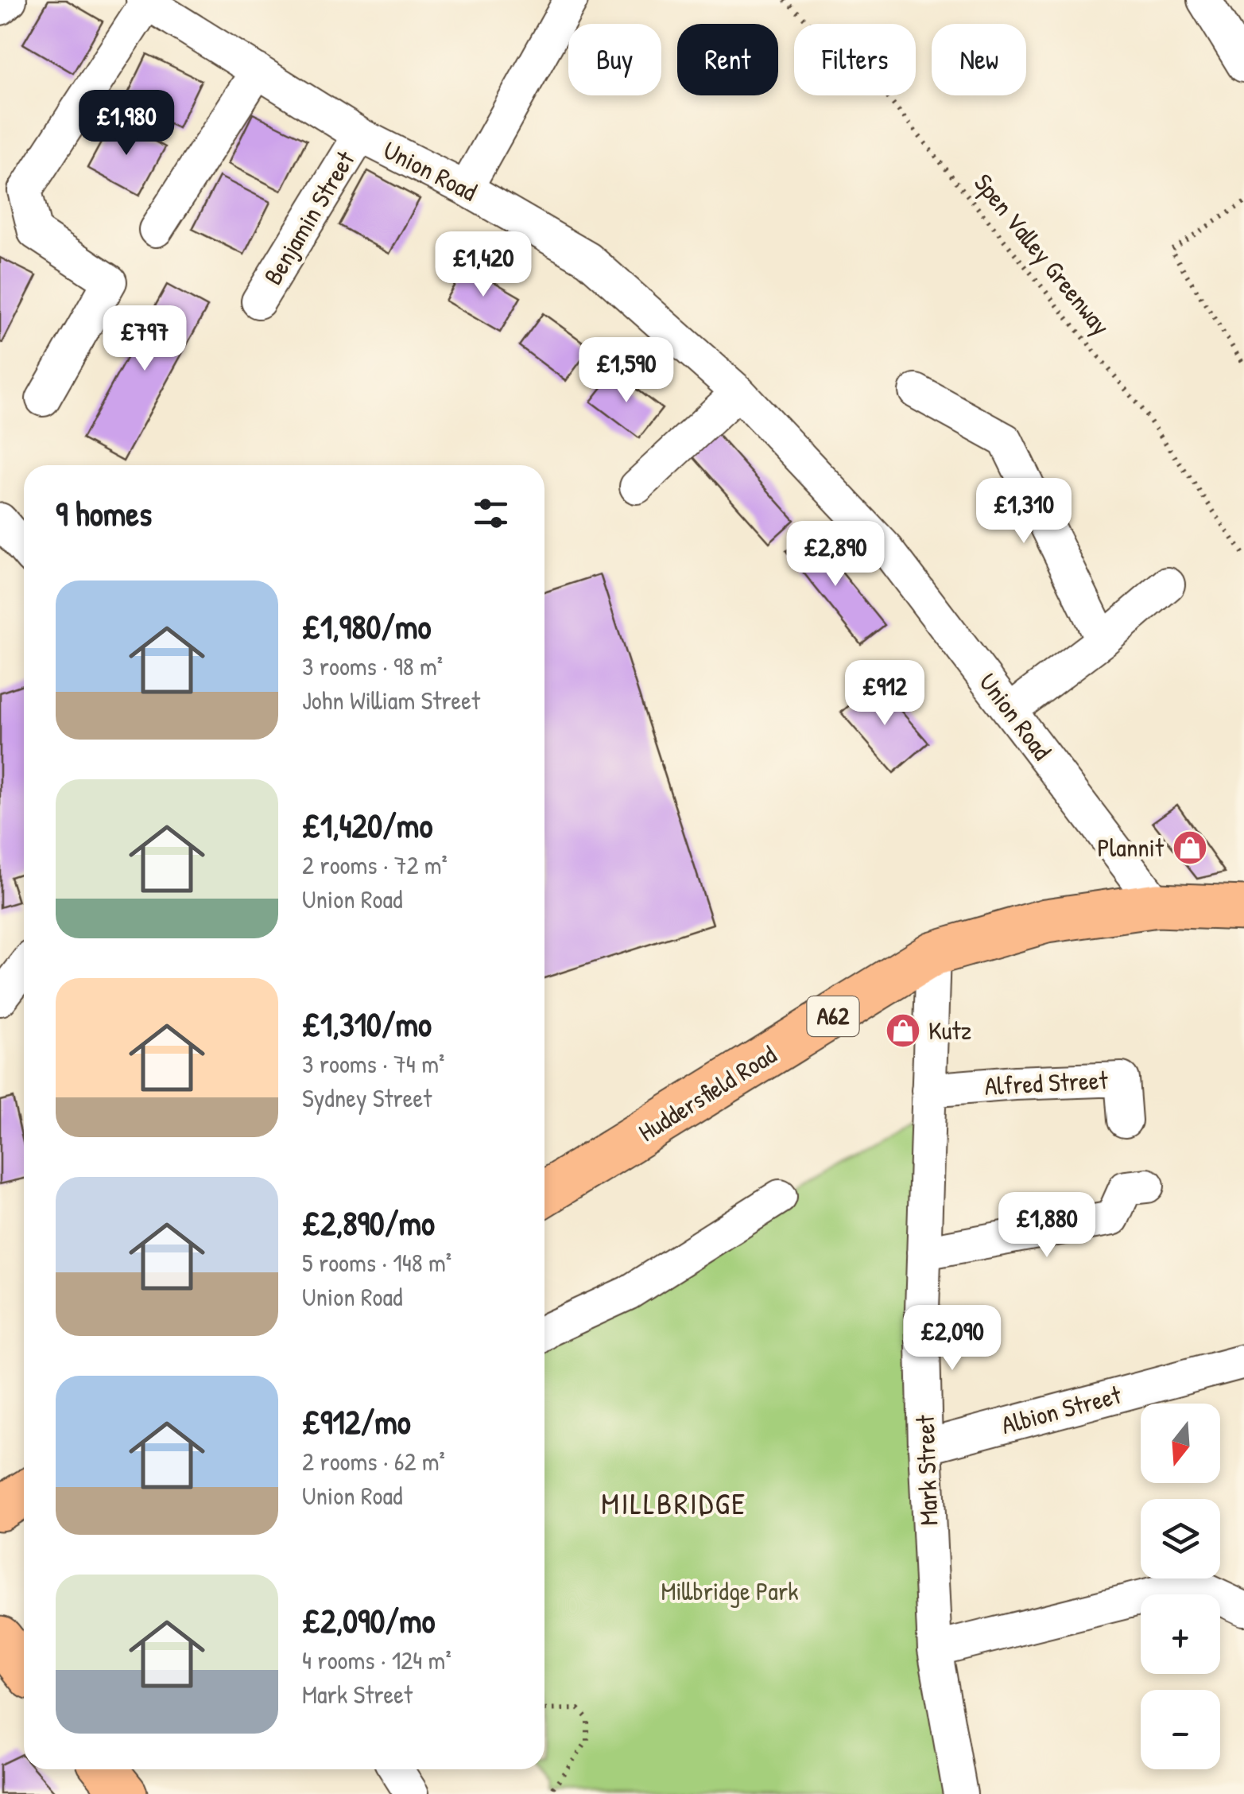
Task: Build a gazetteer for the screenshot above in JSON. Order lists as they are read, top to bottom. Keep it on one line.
{"streets":{"main road":["A62","Huddersfield Road"],"street":["Union Road","Benjamin Street","Alfred Street","Albion Street","Mark Street"],"path":["Spen Valley Greenway"]},"crossings":[["Union Road","Benjamin Street"],["Union Road","Huddersfield Road"],["Alfred Street","Mark Street"],["Huddersfield Road","Mark Street"],["Albion Street","Mark Street"]],"districts":["MILLBRIDGE"],"parks":["Millbridge Park"],"places":{"shop":["Plannit","Kutz"]},"north":"bottom","page":{"chip":["Buy","Rent","Filters","New"],"price":["£1,980","£1,420","£797","£1,590","£1,310","£2,890","£912","£1,880","£2,090"],"heading":"9 homes","list":[{"name":"£1,980/mo","note":"3 rooms · 98 m² · John William Street"},{"name":"£1,420/mo","note":"2 rooms · 72 m² · Union Road"},{"name":"£1,310/mo","note":"3 rooms · 74 m² · Sydney Street"},{"name":"£2,890/mo","note":"5 rooms · 148 m² · Union Road"},{"name":"£912/mo","note":"2 rooms · 62 m² · Union Road"},{"name":"£2,090/mo","note":"4 rooms · 124 m² · Mark Street"}],"map_buttons":["+","−"]}}
